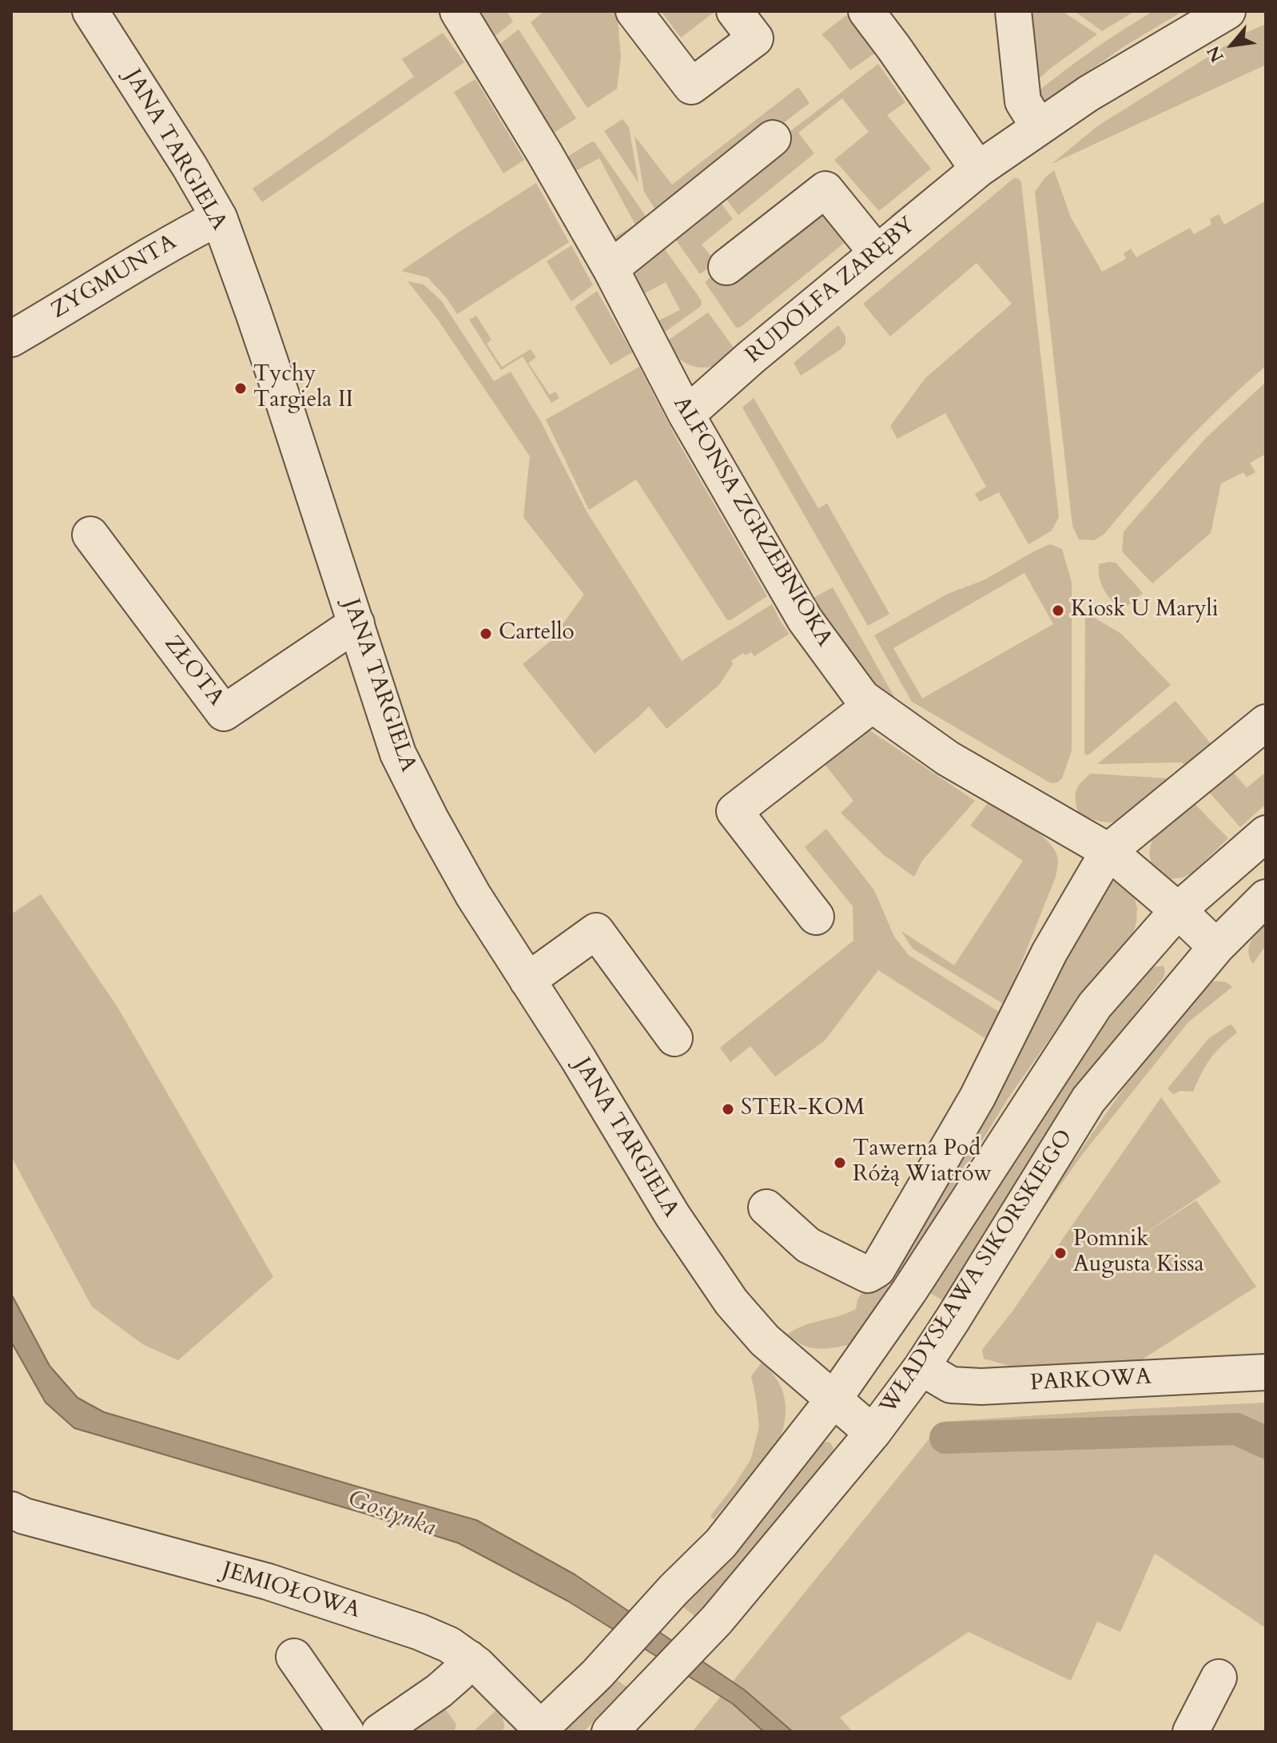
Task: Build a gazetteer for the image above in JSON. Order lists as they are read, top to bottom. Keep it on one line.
{"streets":{"street":["JANA TARGIELA","ZYGMUNTA","RUDOLFA ZARĘBY","ALFONSA ZGRZEBNIOKA","ZŁOTA","WŁADYSŁAWA SIKORSKIEGO","PARKOWA","JEMIOŁOWA"]},"crossings":[["JANA TARGIELA","ZYGMUNTA"],["JANA TARGIELA","ZŁOTA"],["JANA TARGIELA","WŁADYSŁAWA SIKORSKIEGO"],["RUDOLFA ZARĘBY","ALFONSA ZGRZEBNIOKA"],["ALFONSA ZGRZEBNIOKA","WŁADYSŁAWA SIKORSKIEGO"],["WŁADYSŁAWA SIKORSKIEGO","PARKOWA"],["WŁADYSŁAWA SIKORSKIEGO","JEMIOŁOWA"]],"water":["Gostynka"],"places":["Tychy Targiela II","Kiosk U Maryli","Cartello","STER-KOM","Tawerna Pod Różą Wiatrów","Pomnik Augusta Kissa"],"north":"bottom left"}
